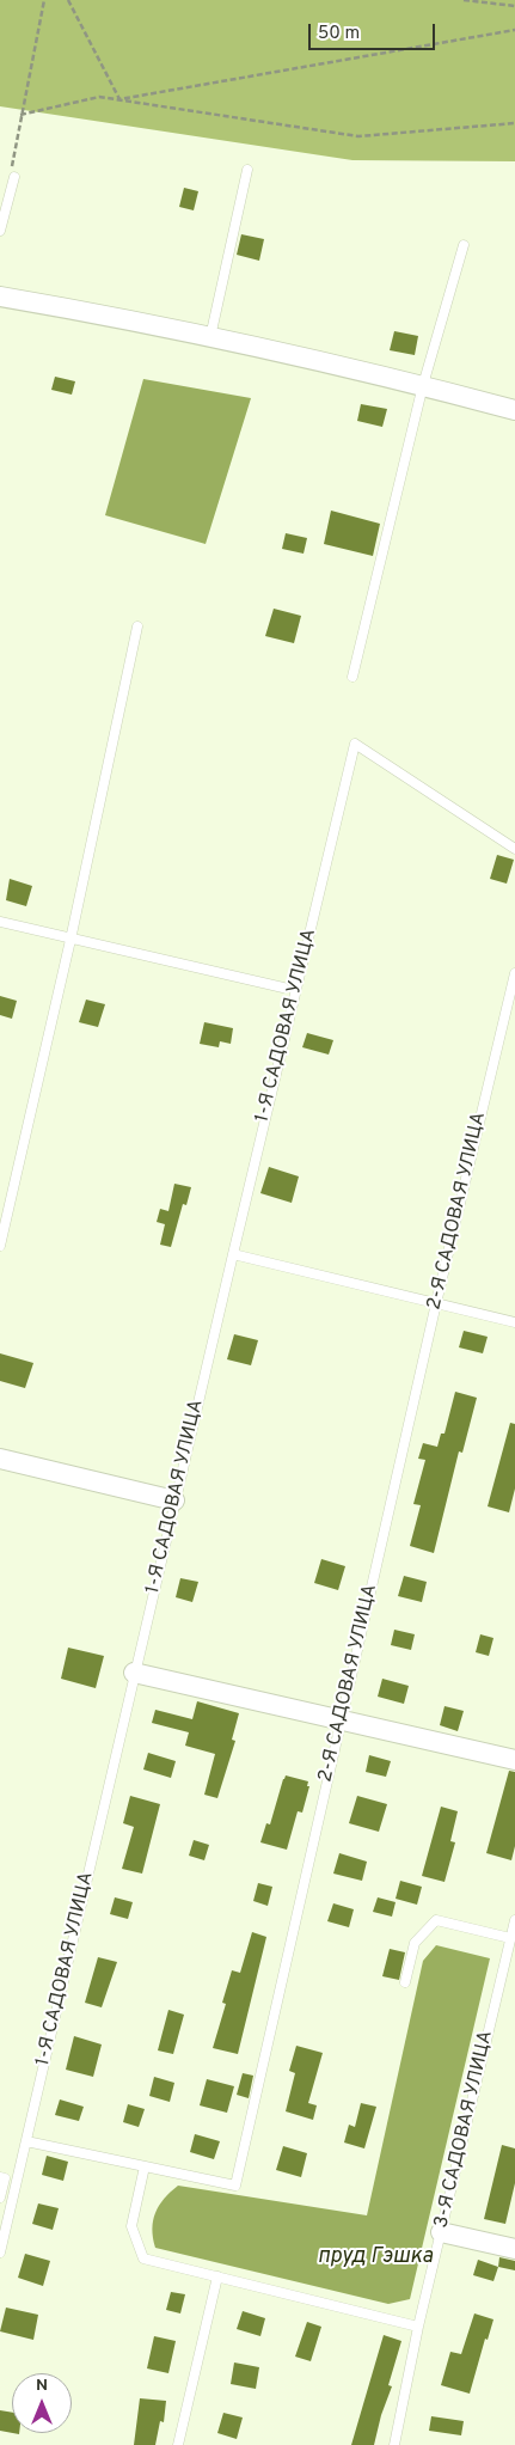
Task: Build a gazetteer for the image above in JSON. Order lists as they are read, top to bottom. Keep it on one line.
{"streets":{"lane":["1-Я САДОВАЯ УЛИЦА","2-Я САДОВАЯ УЛИЦА","3-Я САДОВАЯ УЛИЦА"]},"crossings":[["1-Я САДОВАЯ УЛИЦА","2-Я САДОВАЯ УЛИЦА"]],"water":["пруд Гэшка"],"scale_bar":"50 m","north":"top"}
